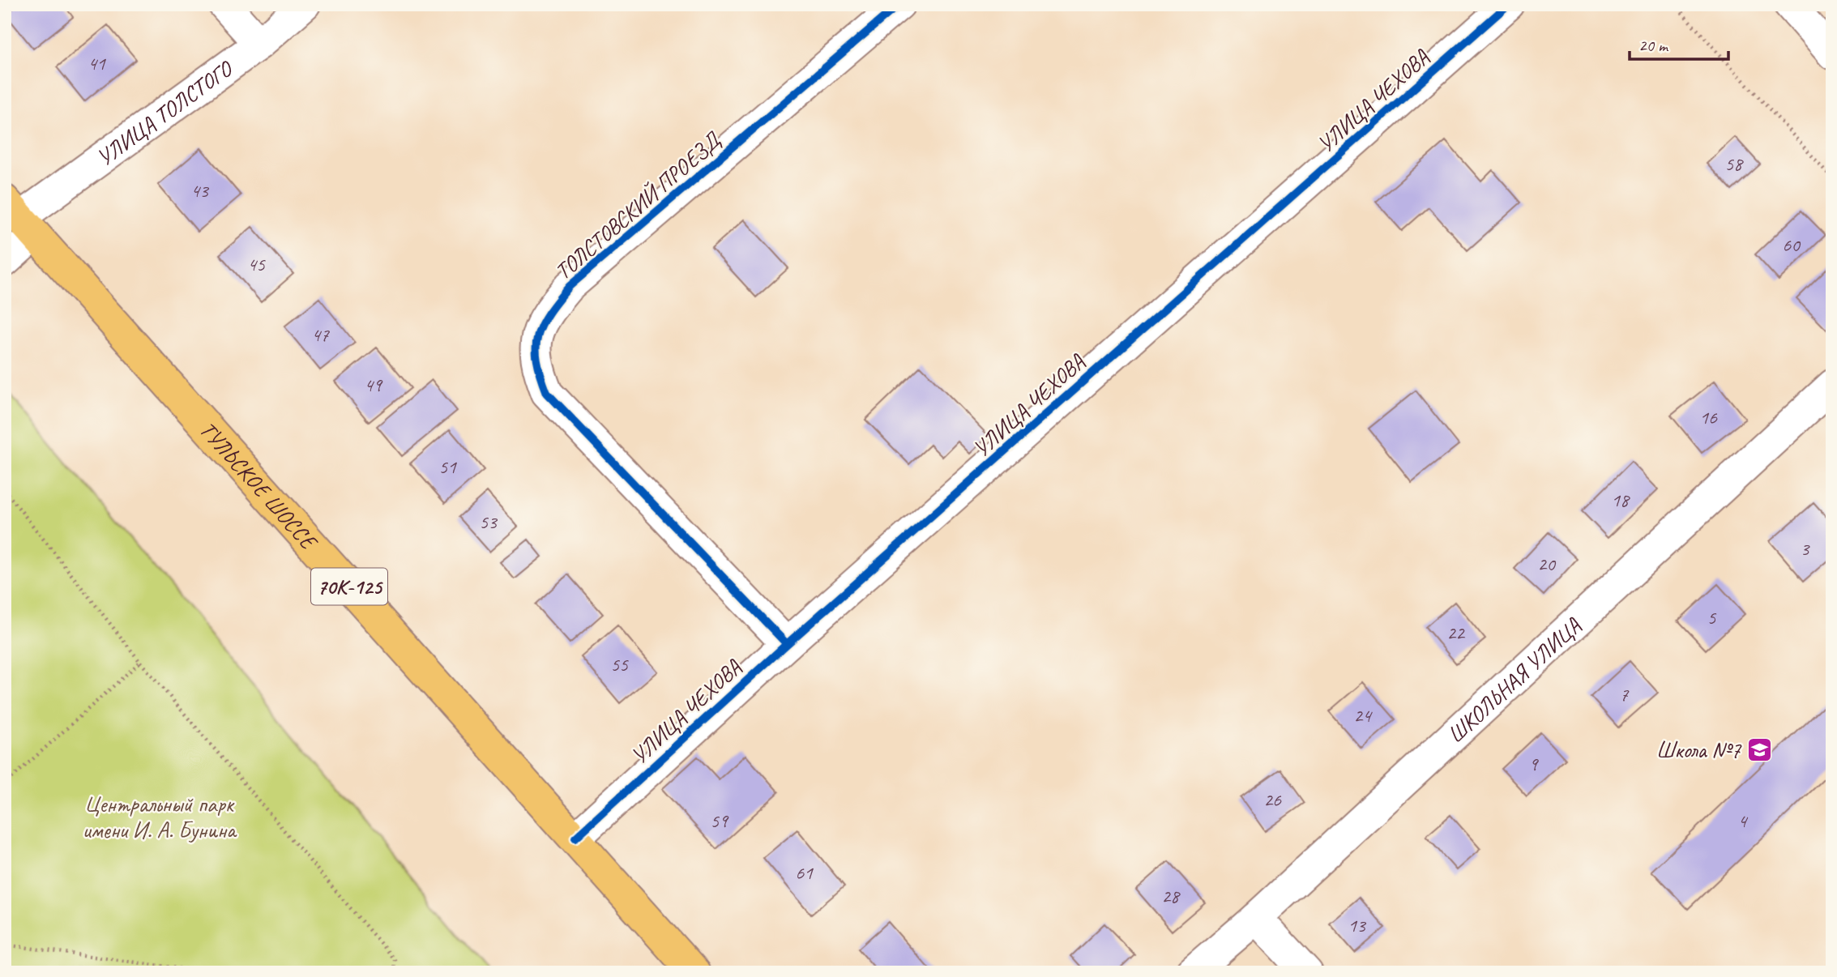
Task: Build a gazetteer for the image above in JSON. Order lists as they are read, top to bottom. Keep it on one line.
{"streets":{"main road":["ТУЛЬСКОЕ ШОССЕ","70К-125"],"street":["УЛИЦА ЧЕХОВА","УЛИЦА ТОЛСТОГО","ТОЛСТОВСКИЙ ПРОЕЗД","ШКОЛЬНАЯ УЛИЦА"]},"crossings":[["УЛИЦА ЧЕХОВА","ТОЛСТОВСКИЙ ПРОЕЗД"],["УЛИЦА ЧЕХОВА","ТУЛЬСКОЕ ШОССЕ"],["УЛИЦА ТОЛСТОГО","ТУЛЬСКОЕ ШОССЕ"]],"parks":["Центральный парк имени И. А. Бунина"],"places":{"school or university":["Школа №7"]},"house_numbers":["41","58","43","60","45","47","49","16","51","18","53","3","20","5","22","55","7","24","9","26","59","4","61","28","13"],"scale_bar":"20 m"}
